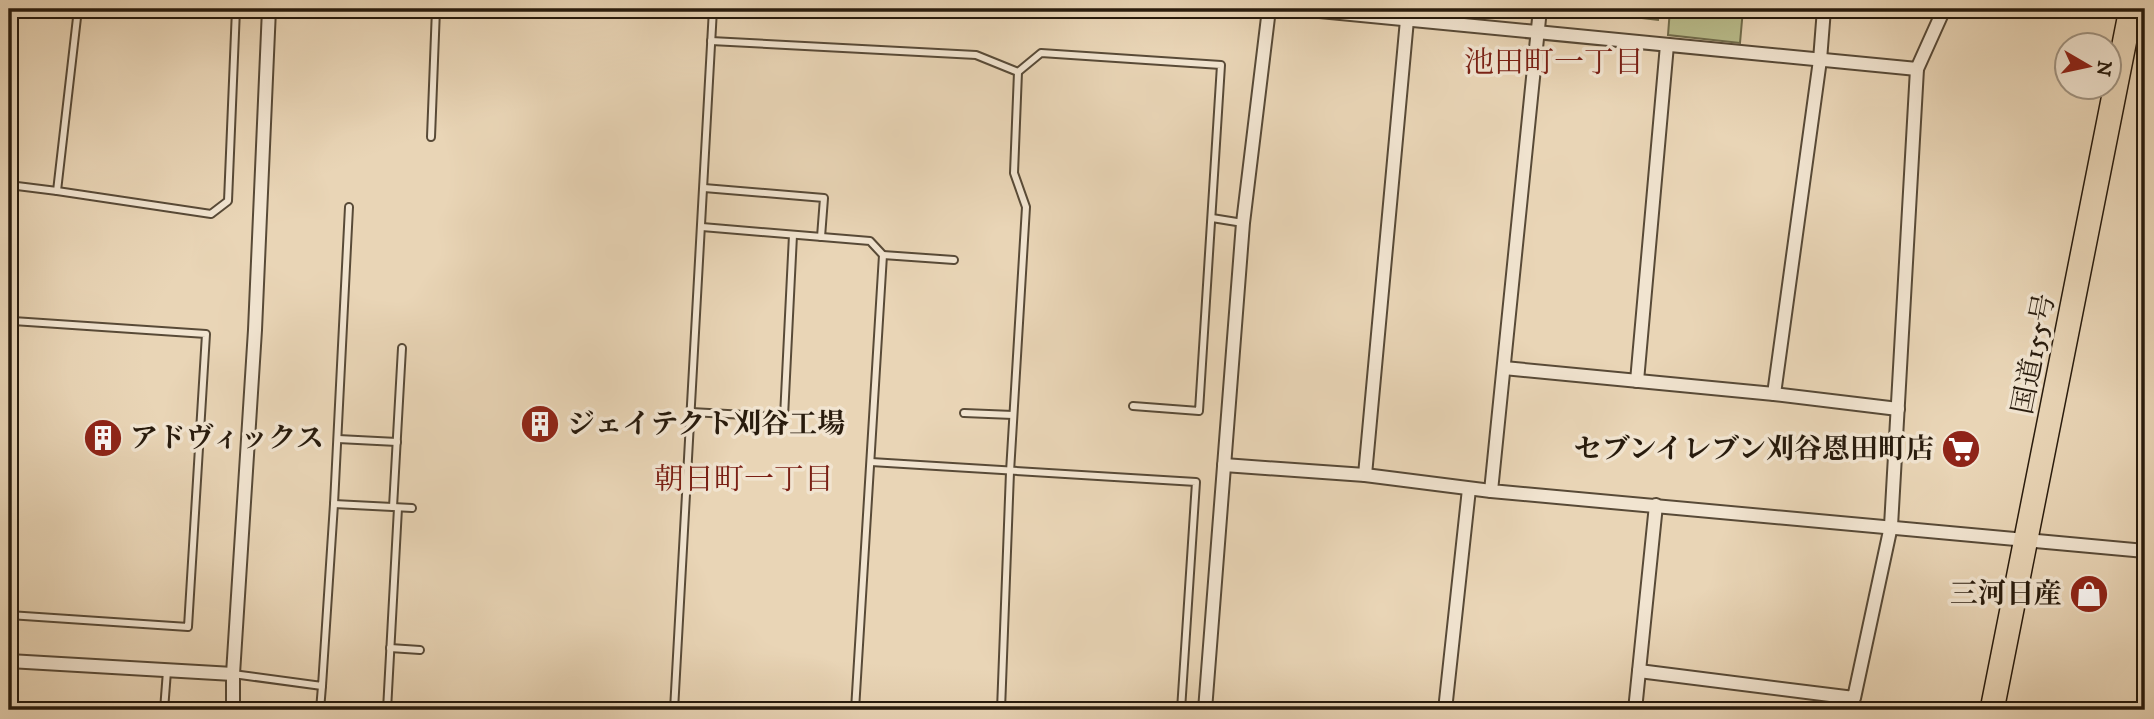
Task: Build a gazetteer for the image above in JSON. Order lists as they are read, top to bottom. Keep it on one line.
{"streets":{"highway":["国道155号"]},"districts":["池田町一丁目","朝日町一丁目"],"places":{"building":["ジェイテクト刈谷工場","アドヴィックス"],"supermarket":["セブンイレブン刈谷恩田町店"],"shop":["三河日産"]},"north":"right"}
